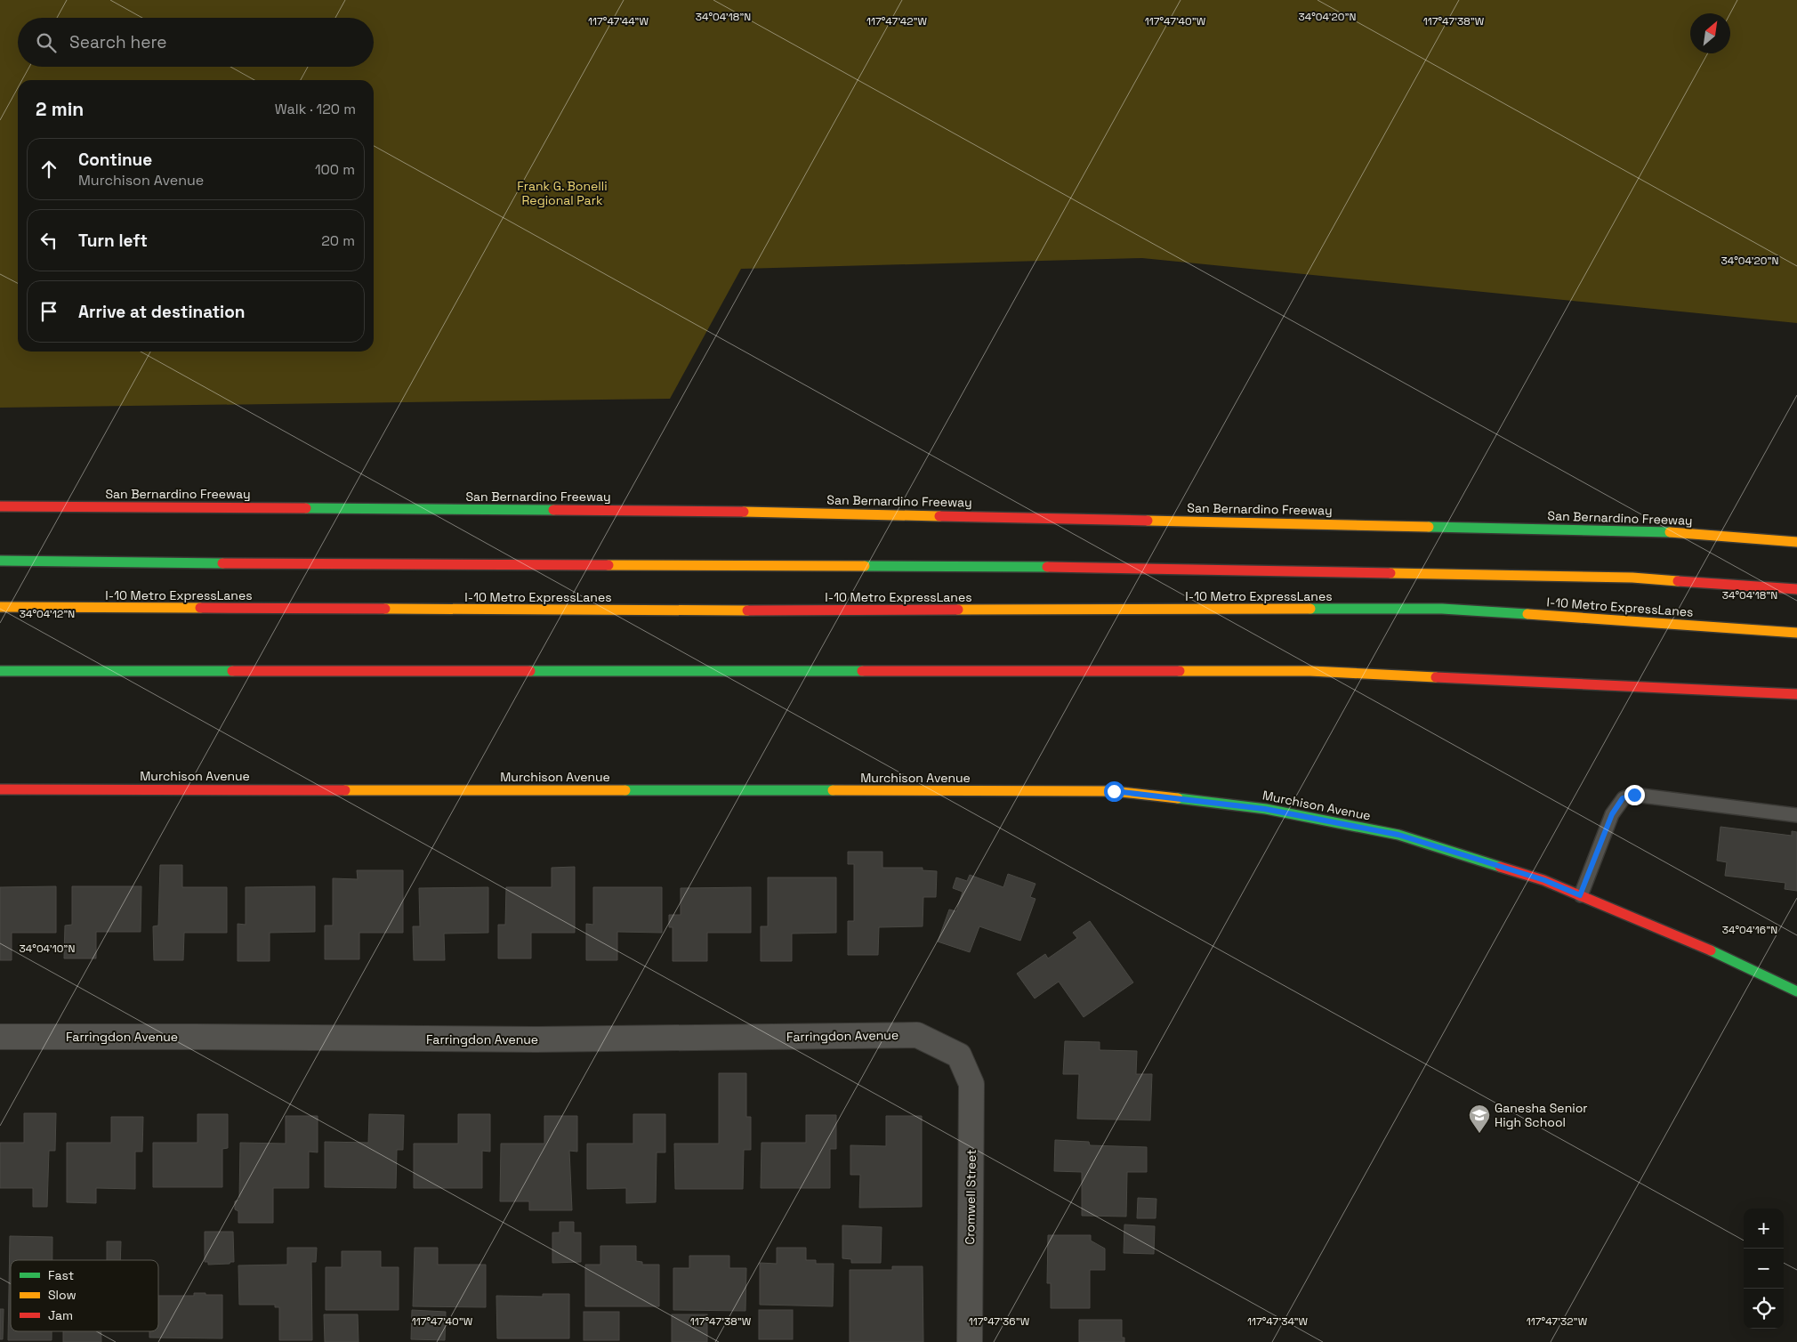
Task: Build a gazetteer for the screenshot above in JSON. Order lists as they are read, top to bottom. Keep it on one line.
{"streets":{"main road":["San Bernardino Freeway","I-10 Metro ExpressLanes","Murchison Avenue"],"street":["Farringdon Avenue","Cromwell Street"]},"crossings":[["Farringdon Avenue","Cromwell Street"]],"parks":["Frank G. Bonelli Regional Park"],"places":{"school or university":["Ganesha Senior High School"]},"legend":["Fast","Slow","Jam"],"north":"top right","page":{"search":"Search here","heading":["2 min","Walk · 120 m"],"list":[["Continue","Murchison Avenue","100 m"],["Turn left","20 m"],"Arrive at destination"],"map_buttons":["+","−"]},"coordinates":["34°04'18\"N","34°04'20\"N","117°47'44\"W","117°47'42\"W","117°47'40\"W","117°47'38\"W","34°04'12\"N","34°04'16\"N","34°04'10\"N","117°47'36\"W","117°47'34\"W","117°47'32\"W"]}
